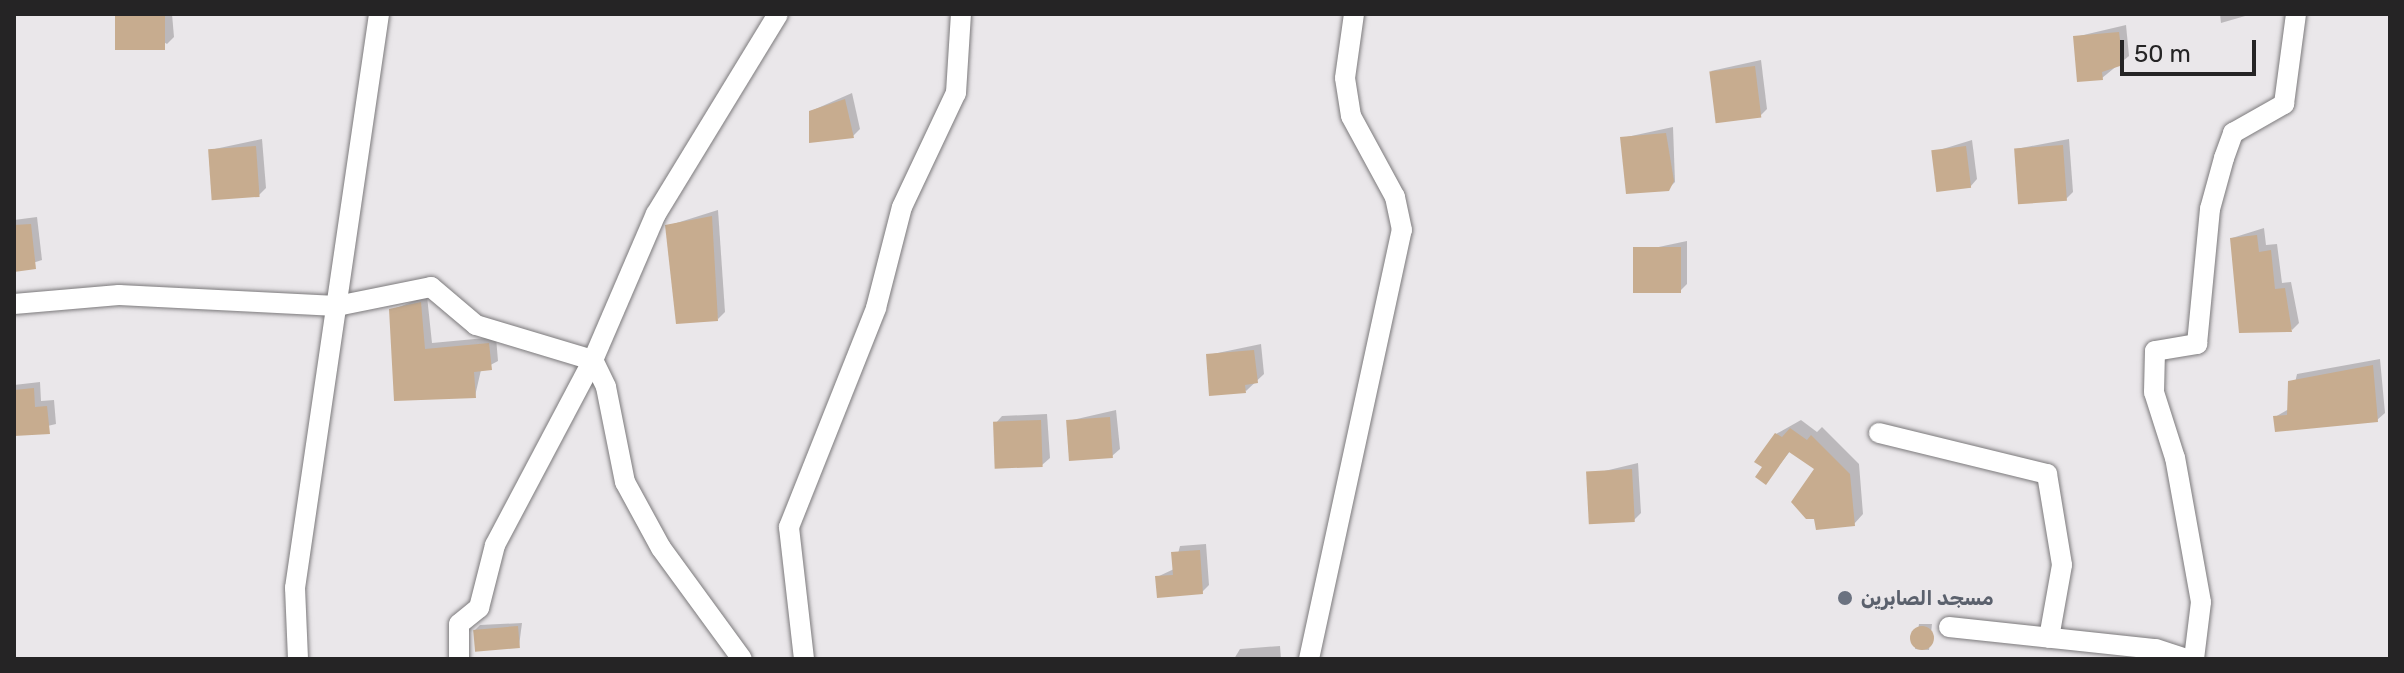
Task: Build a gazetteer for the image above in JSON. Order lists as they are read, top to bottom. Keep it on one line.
{"places":["مسجد الصابرين"],"scale_bar":"50 m"}
